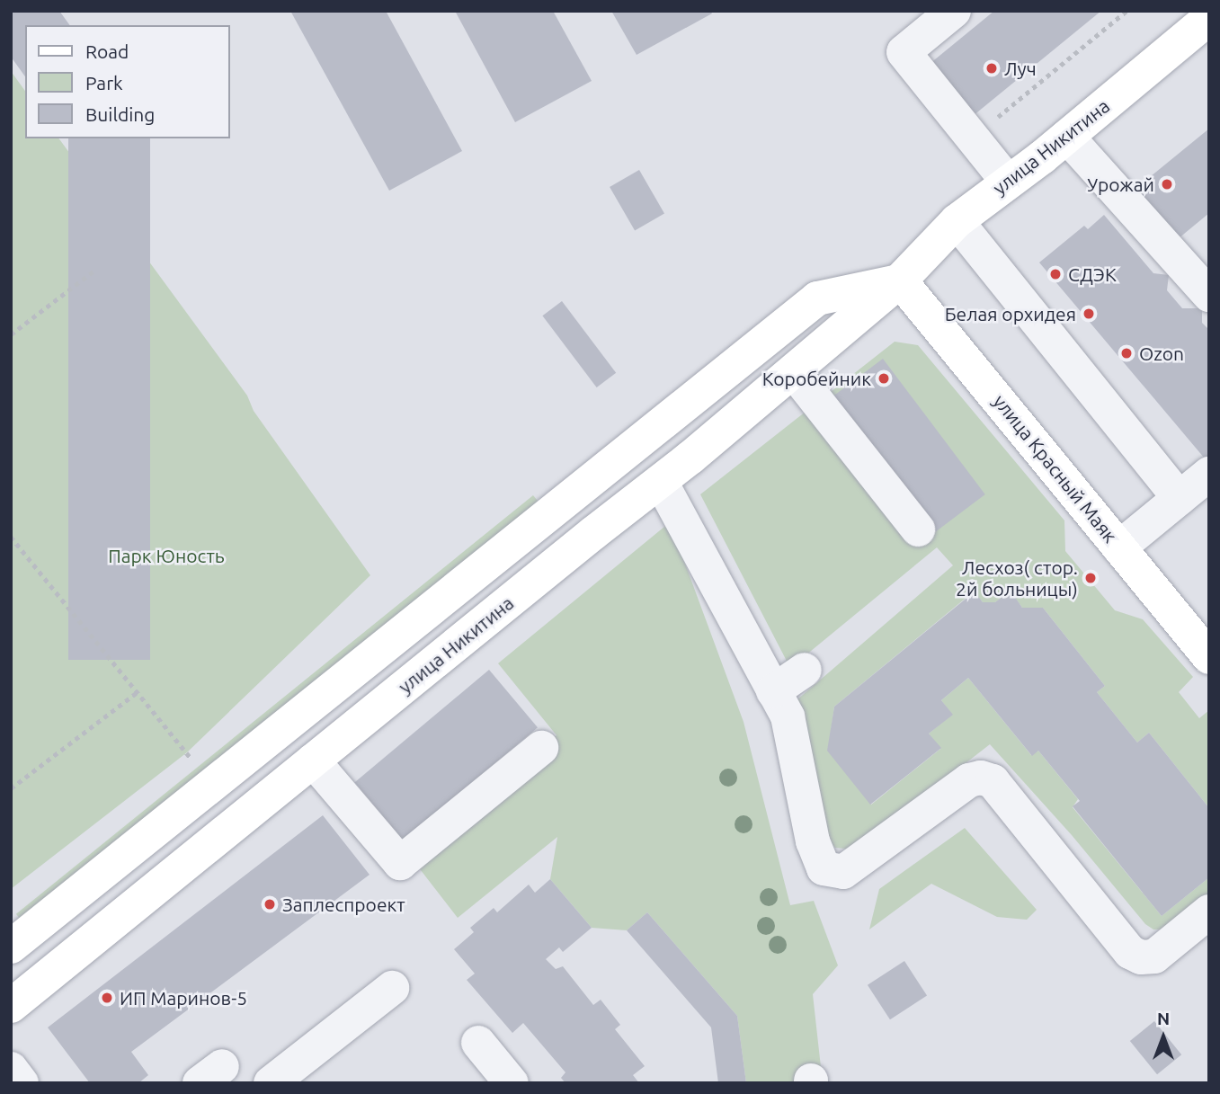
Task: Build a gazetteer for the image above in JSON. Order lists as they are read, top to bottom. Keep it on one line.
{"streets":{"main road":["улица Никитина","улица Красный Маяк"]},"crossings":[["улица Никитина","улица Красный Маяк"]],"parks":["Парк Юность"],"places":["Луч","Урожай","СДЭК","Белая орхидея","Ozon","Коробейник","Лесхоз( стор. 2й больницы)","Заплеспроект","ИП Маринов-5"],"legend":["Road","Park","Building"],"north":"top"}
